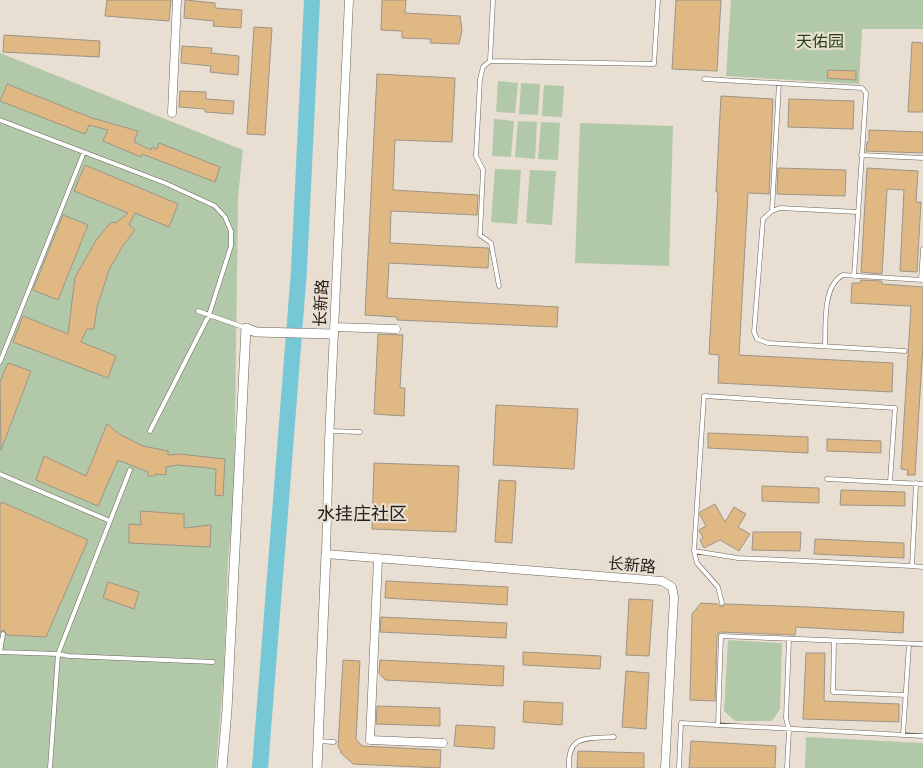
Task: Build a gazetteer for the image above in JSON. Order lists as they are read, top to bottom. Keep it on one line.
{"streets":{"street":["长新路"]},"districts":["水挂庄社区"],"parks":["天佑园"]}
